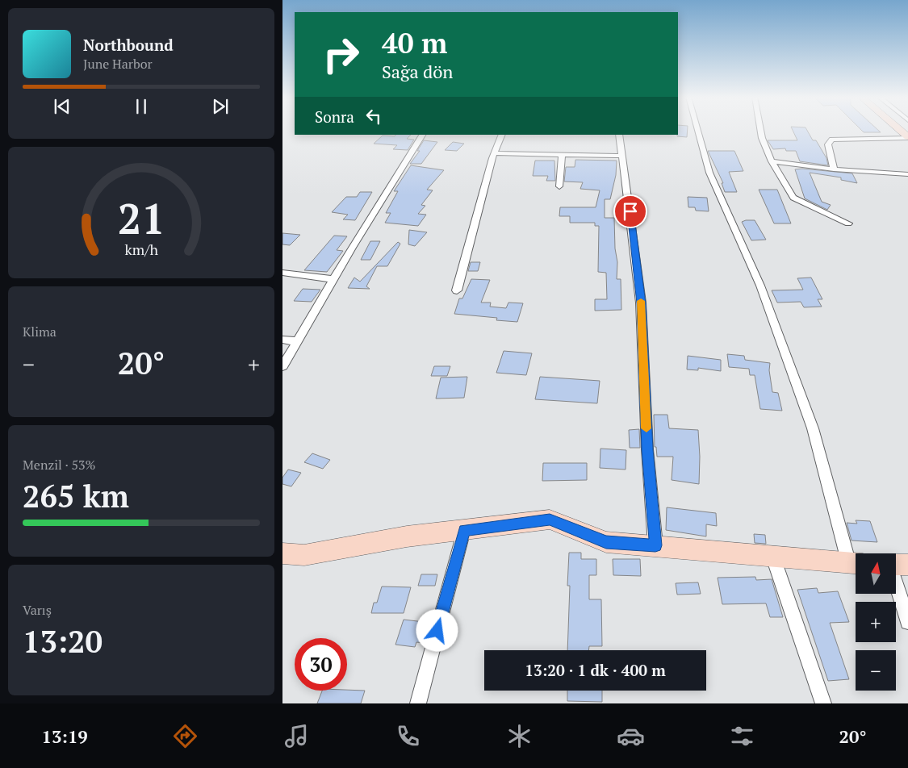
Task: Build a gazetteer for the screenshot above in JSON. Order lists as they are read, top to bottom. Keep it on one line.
{"north":"top","page":{"turn":["40 m","Sağa dön"],"song":["Northbound","June Harbor"],"then":"Sonra","tile":["Klima",["Menzil · 53%","265 km"],["Varış","13:20"]],"heat":["−","20°","+"],"map_buttons":["+","−"],"limit":"30","trip":"13:20 · 1 dk · 400 m","tabs":["13:19","20°"],"gauge":["21","km/h"]}}
